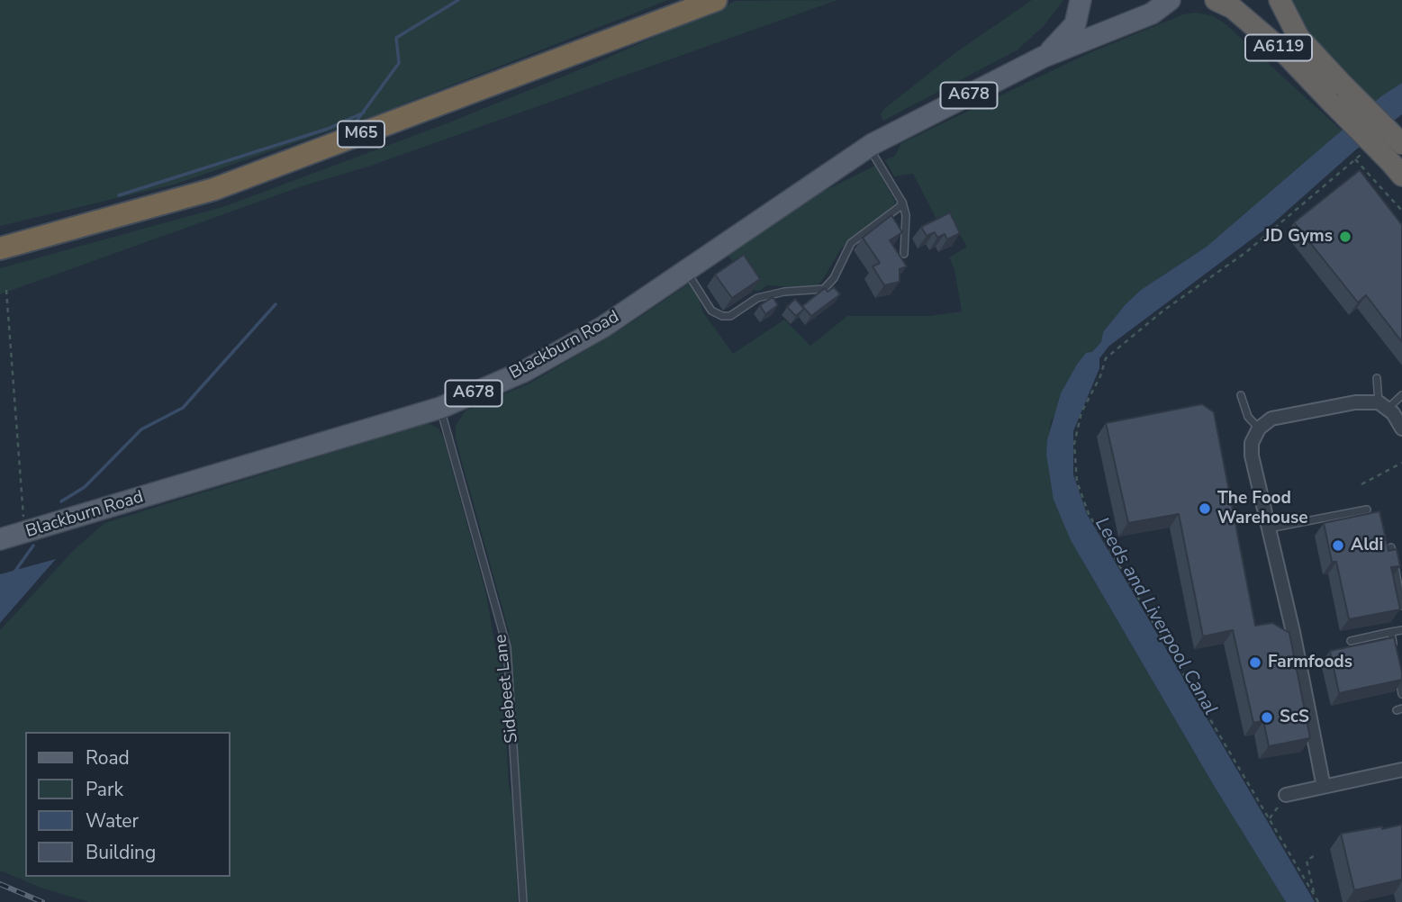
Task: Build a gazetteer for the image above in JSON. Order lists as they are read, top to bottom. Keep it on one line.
{"streets":{"highway":["A6119","M65"],"main road":["A678","Blackburn Road"],"lane":["Sidebeet Lane"]},"crossings":[["Blackburn Road","Sidebeet Lane"]],"water":["Leeds and Liverpool Canal"],"places":["JD Gyms","The Food Warehouse","Aldi","Farmfoods","ScS"],"legend":["Road","Park","Water","Building"]}
